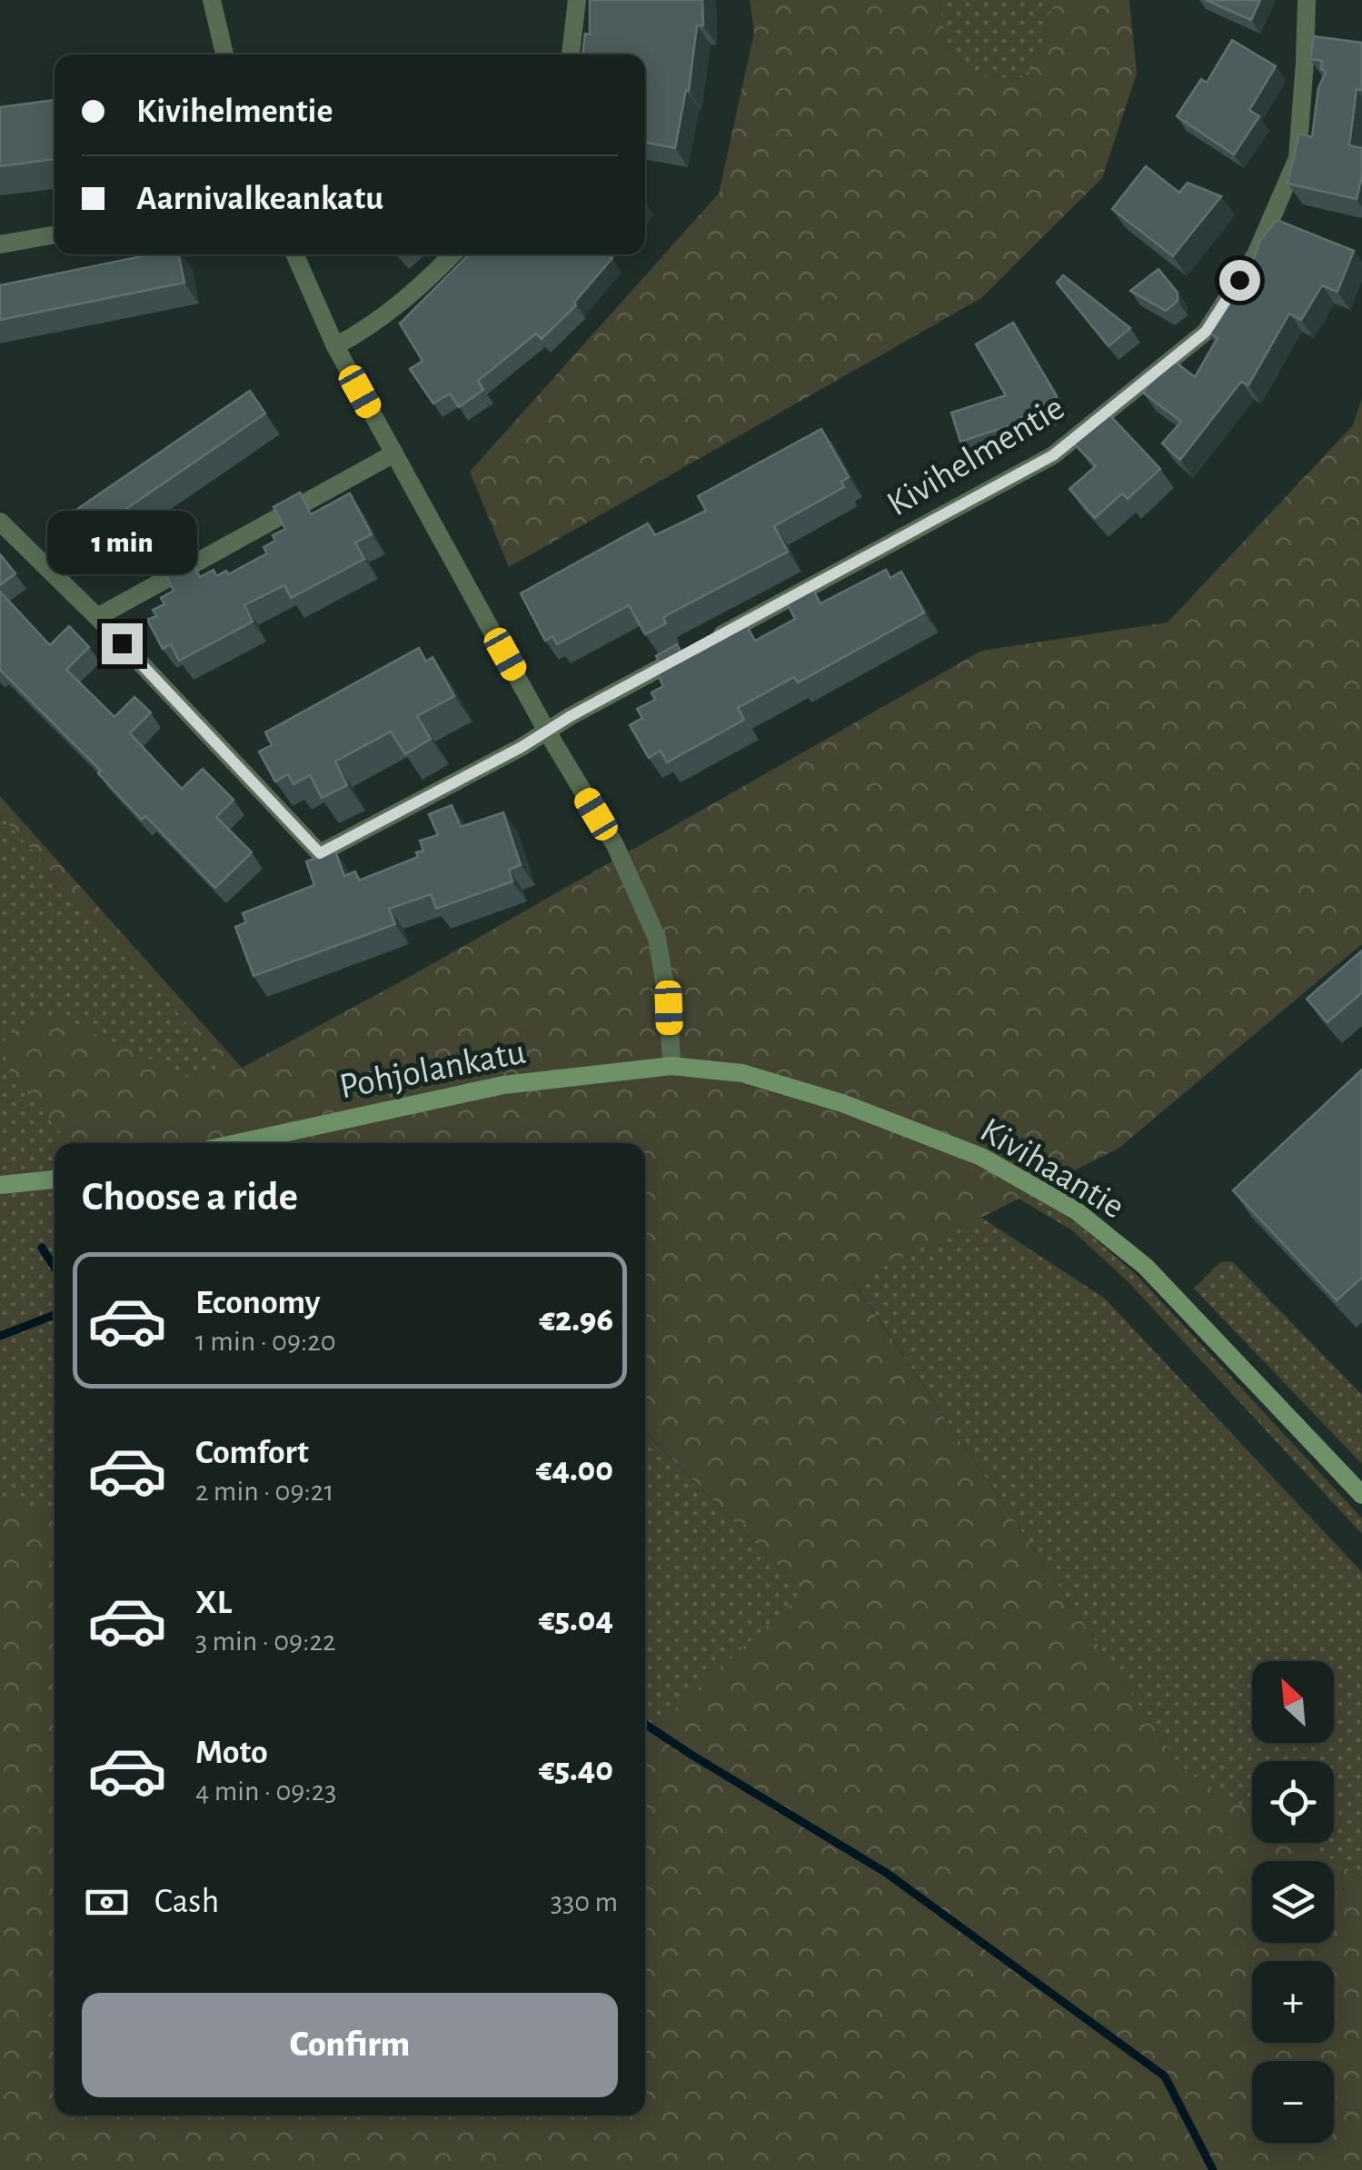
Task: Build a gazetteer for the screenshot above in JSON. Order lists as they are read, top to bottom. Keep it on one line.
{"streets":{"main road":["Pohjolankatu","Kivihaantie"],"street":["Kivihelmentie"]},"crossings":[["Pohjolankatu","Kivihaantie"]],"north":"top left","page":{"banner":["Kivihelmentie","Aarnivalkeankatu"],"bubble":"1 min","heading":"Choose a ride","list":[{"name":"Economy","note":"1 min · 09:20","value":"€2.96"},{"name":"Comfort","note":"2 min · 09:21","value":"€4.00"},{"name":"XL","note":"3 min · 09:22","value":"€5.04"},{"name":"Moto","note":"4 min · 09:23","value":"€5.40"}],"map_buttons":["+","−"],"pay":["Cash","330 m"],"buttons":"Confirm"}}
